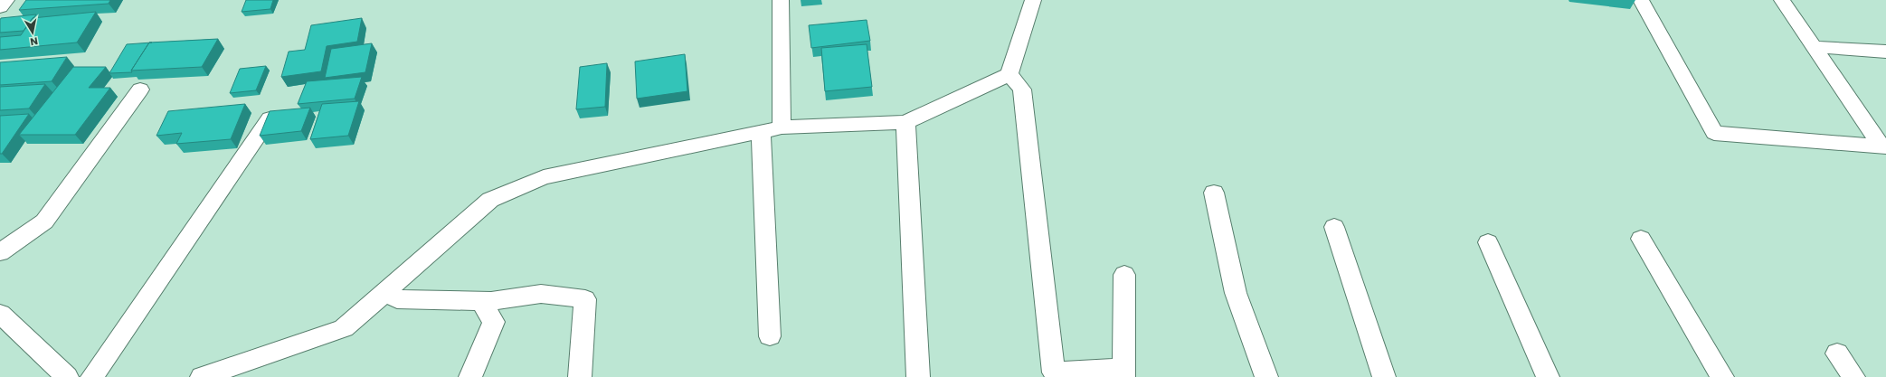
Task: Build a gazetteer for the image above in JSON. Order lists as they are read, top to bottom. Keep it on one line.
{"north":"bottom"}
